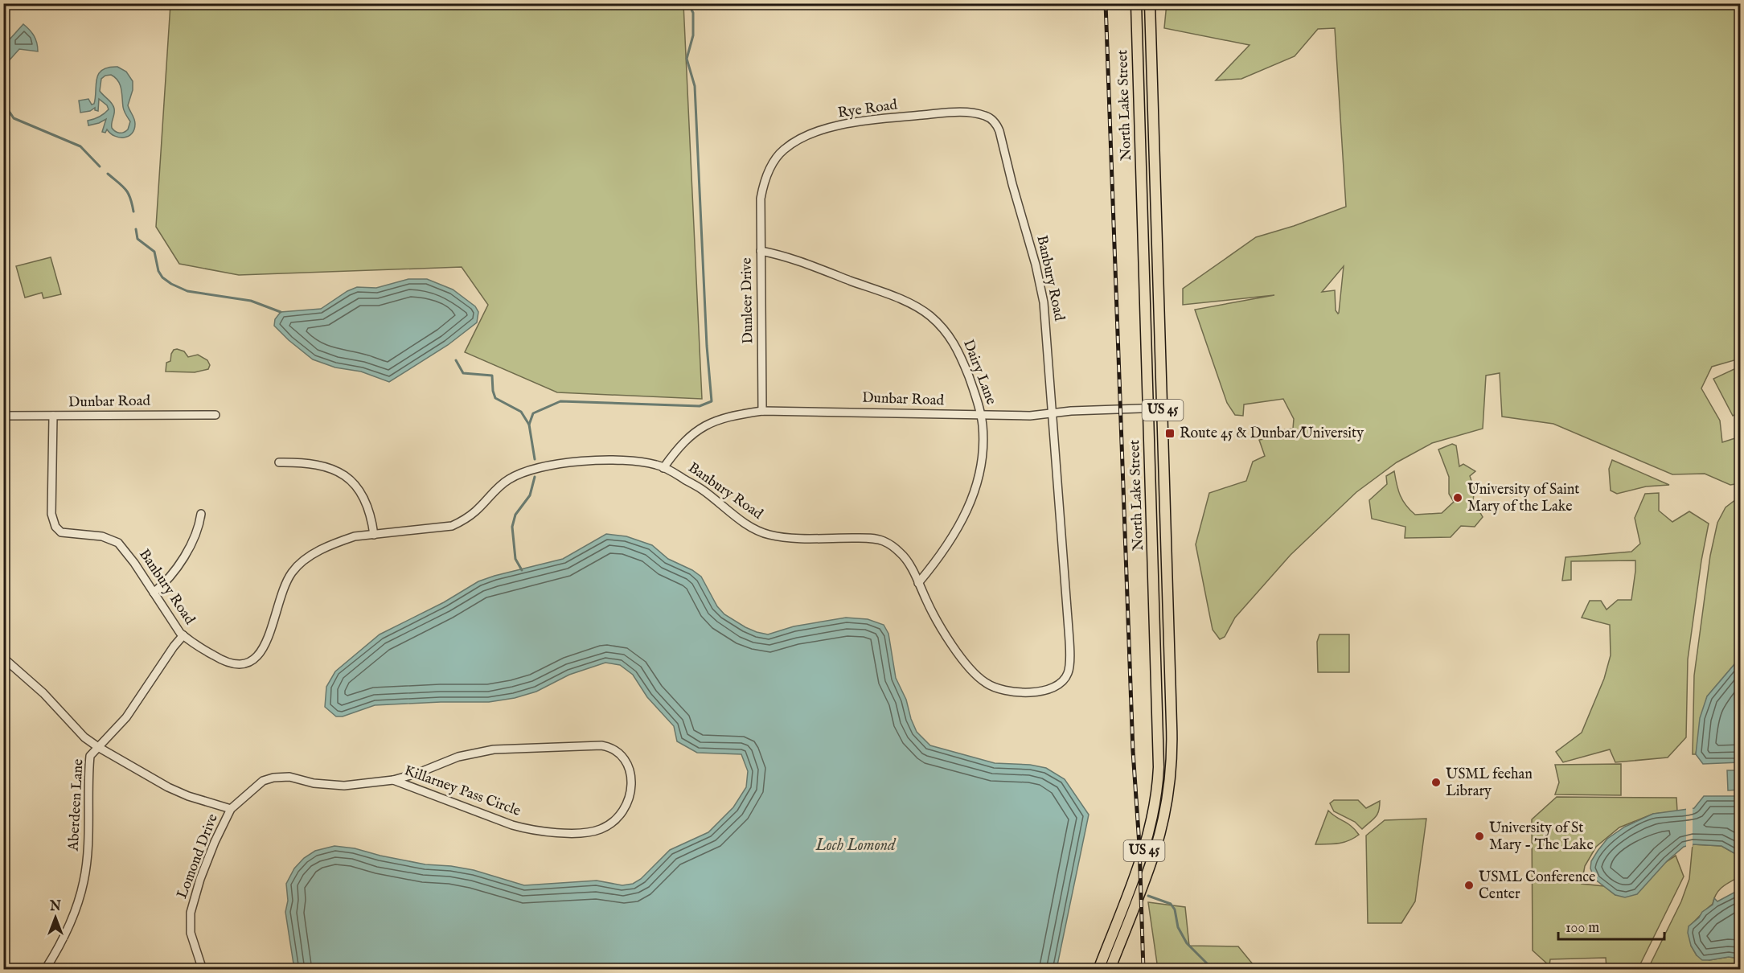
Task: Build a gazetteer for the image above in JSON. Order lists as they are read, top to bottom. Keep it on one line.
{"streets":{"main road":["North Lake Street","US 45"],"street":["Rye Road","Banbury Road","Dunleer Drive","Dairy Lane","Dunbar Road","Killarney Pass Circle","Aberdeen Lane","Lomond Drive"]},"crossings":[["North Lake Street","Dunbar Road"],["Rye Road","Banbury Road"],["Rye Road","Dunleer Drive"],["Banbury Road","Dairy Lane"],["Banbury Road","Dunbar Road"],["Banbury Road","Aberdeen Lane"],["Dunleer Drive","Dairy Lane"],["Dunleer Drive","Dunbar Road"],["Dairy Lane","Dunbar Road"],["Killarney Pass Circle","Lomond Drive"]],"water":["Loch Lomond"],"places":{"transit":["Route 45 & Dunbar/University"],"other":["University of Saint Mary of the Lake","USML feehan Library","University of St Mary - The Lake","USML Conference Center"]},"scale_bar":"100 m","north":"top"}
